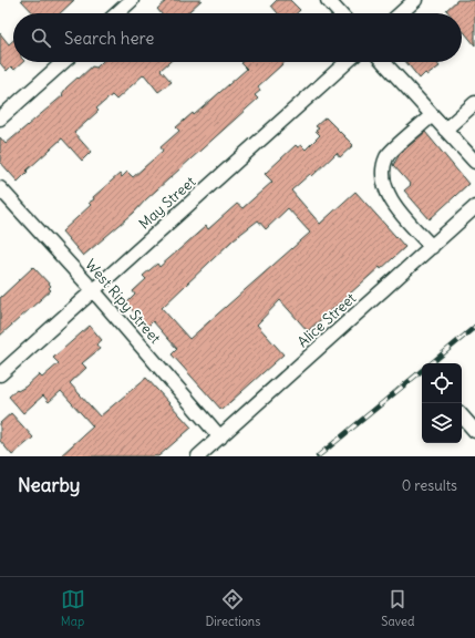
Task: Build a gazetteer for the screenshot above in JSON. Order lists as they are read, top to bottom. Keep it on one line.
{"streets":{"street":["May Street","West Ripy Street","Alice Street"]},"crossings":[["May Street","West Ripy Street"],["West Ripy Street","Alice Street"]],"page":{"search":"Search here","heading":["Nearby","0 results"],"nav":["Map","Directions","Saved"]}}
